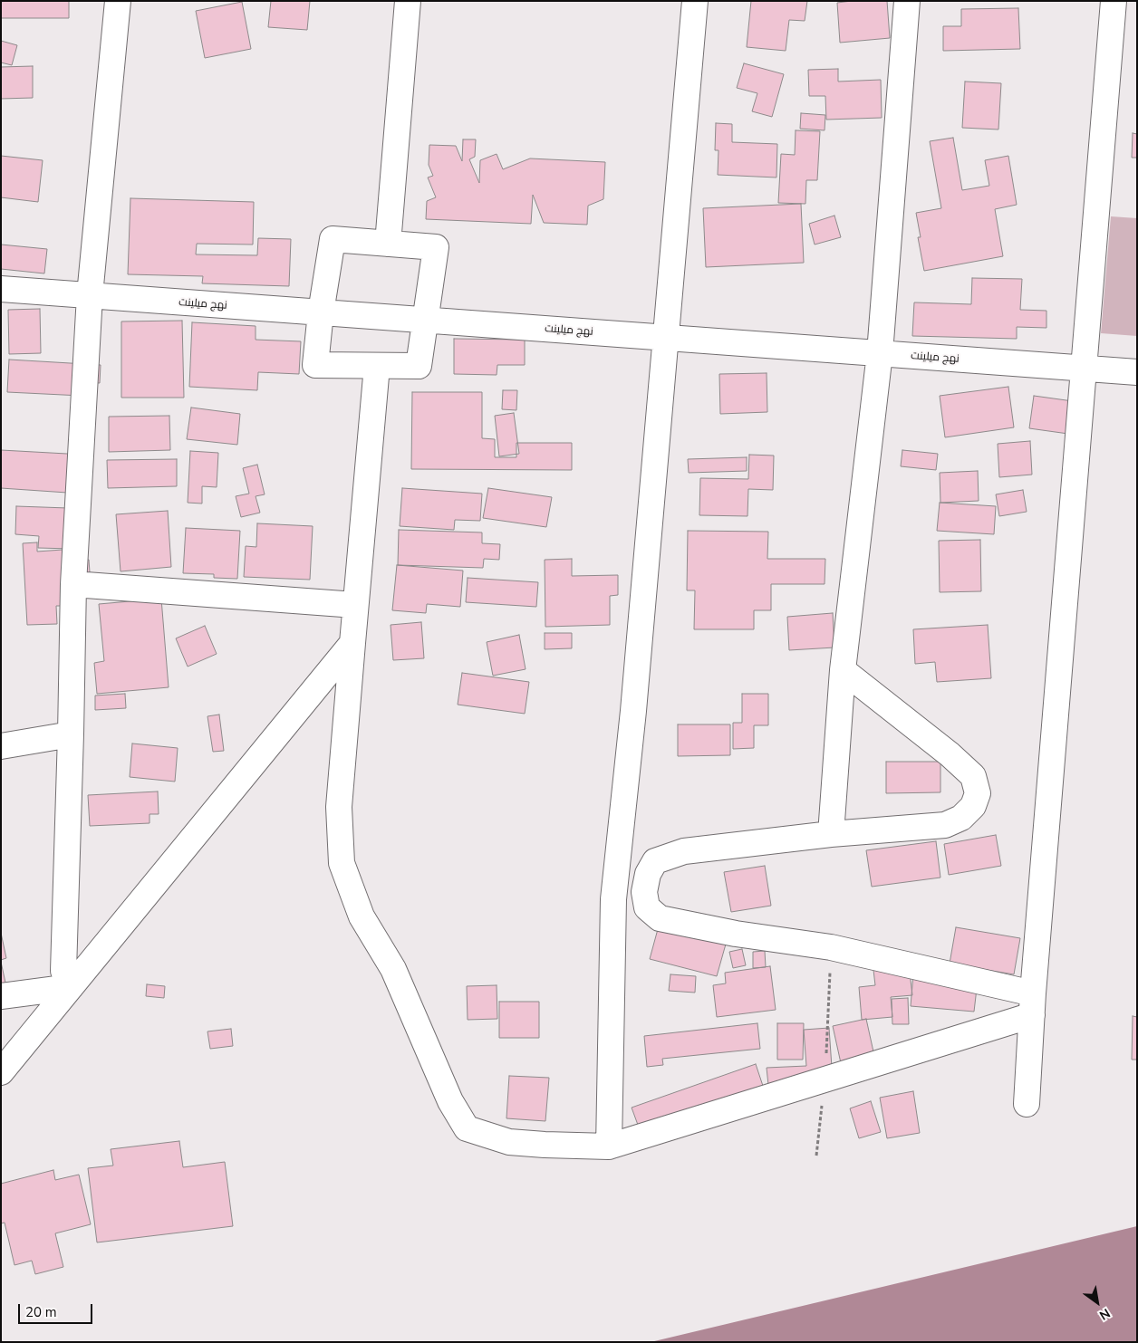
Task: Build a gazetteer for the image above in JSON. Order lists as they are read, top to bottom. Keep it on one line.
{"streets":{"street":["نهج ميلينت"]},"scale_bar":"20 m","north":"bottom right"}
